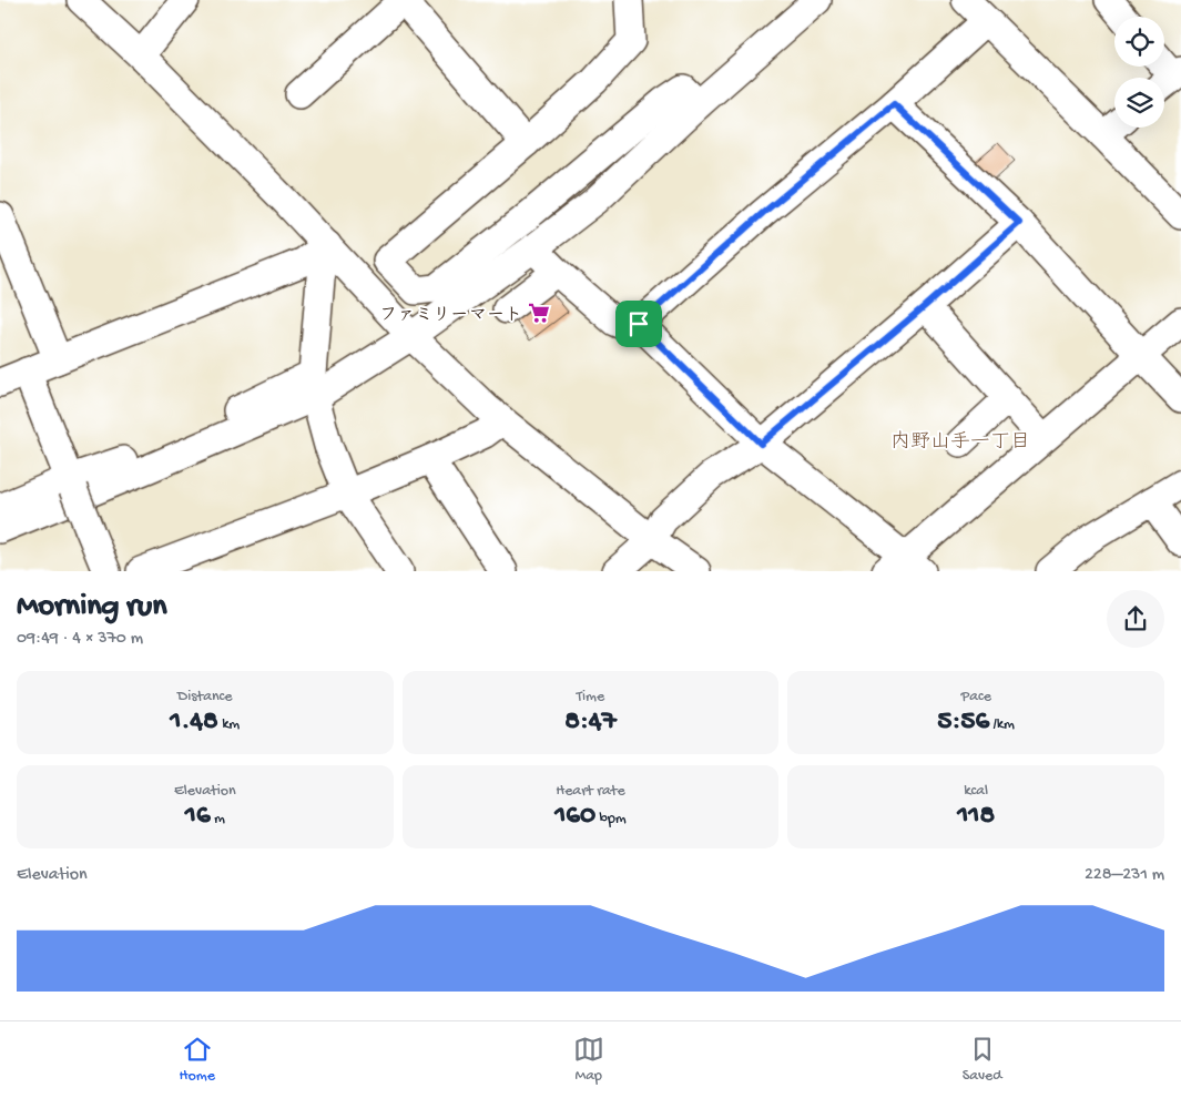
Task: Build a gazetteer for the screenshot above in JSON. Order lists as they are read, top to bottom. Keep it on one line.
{"districts":["内野山手一丁目"],"places":{"supermarket":["ファミリーマート"]},"page":{"heading":["Morning run","09:49 · 4 × 370 m"],"stats":[["Distance","1.48 km"],["Time","8:47"],["Pace","5:56 /km"],["Elevation","16 m"],["Heart rate","160 bpm"],["kcal","118"]],"chart":["Elevation","228–231 m"],"tabs":["Home","Map","Saved"]}}
